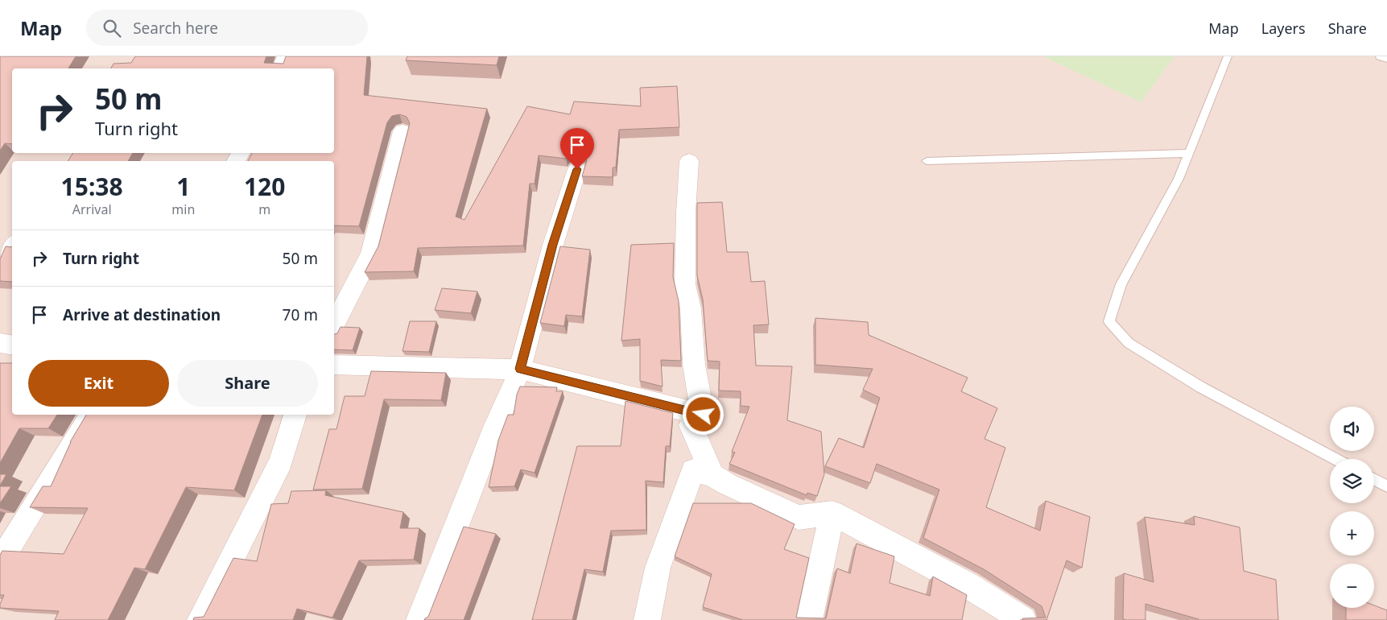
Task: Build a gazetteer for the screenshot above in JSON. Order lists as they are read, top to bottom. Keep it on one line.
{"page":{"header":"Map","search":"Search here","nav":["Map","Layers","Share"],"turn":["50 m","Turn right"],"eta":["15:38","Arrival","1","min","120","m"],"list":[{"name":"Turn right","value":"50 m"},{"name":"Arrive at destination","value":"70 m"}],"buttons":["Exit","Share"],"map_buttons":["+","−"]}}
